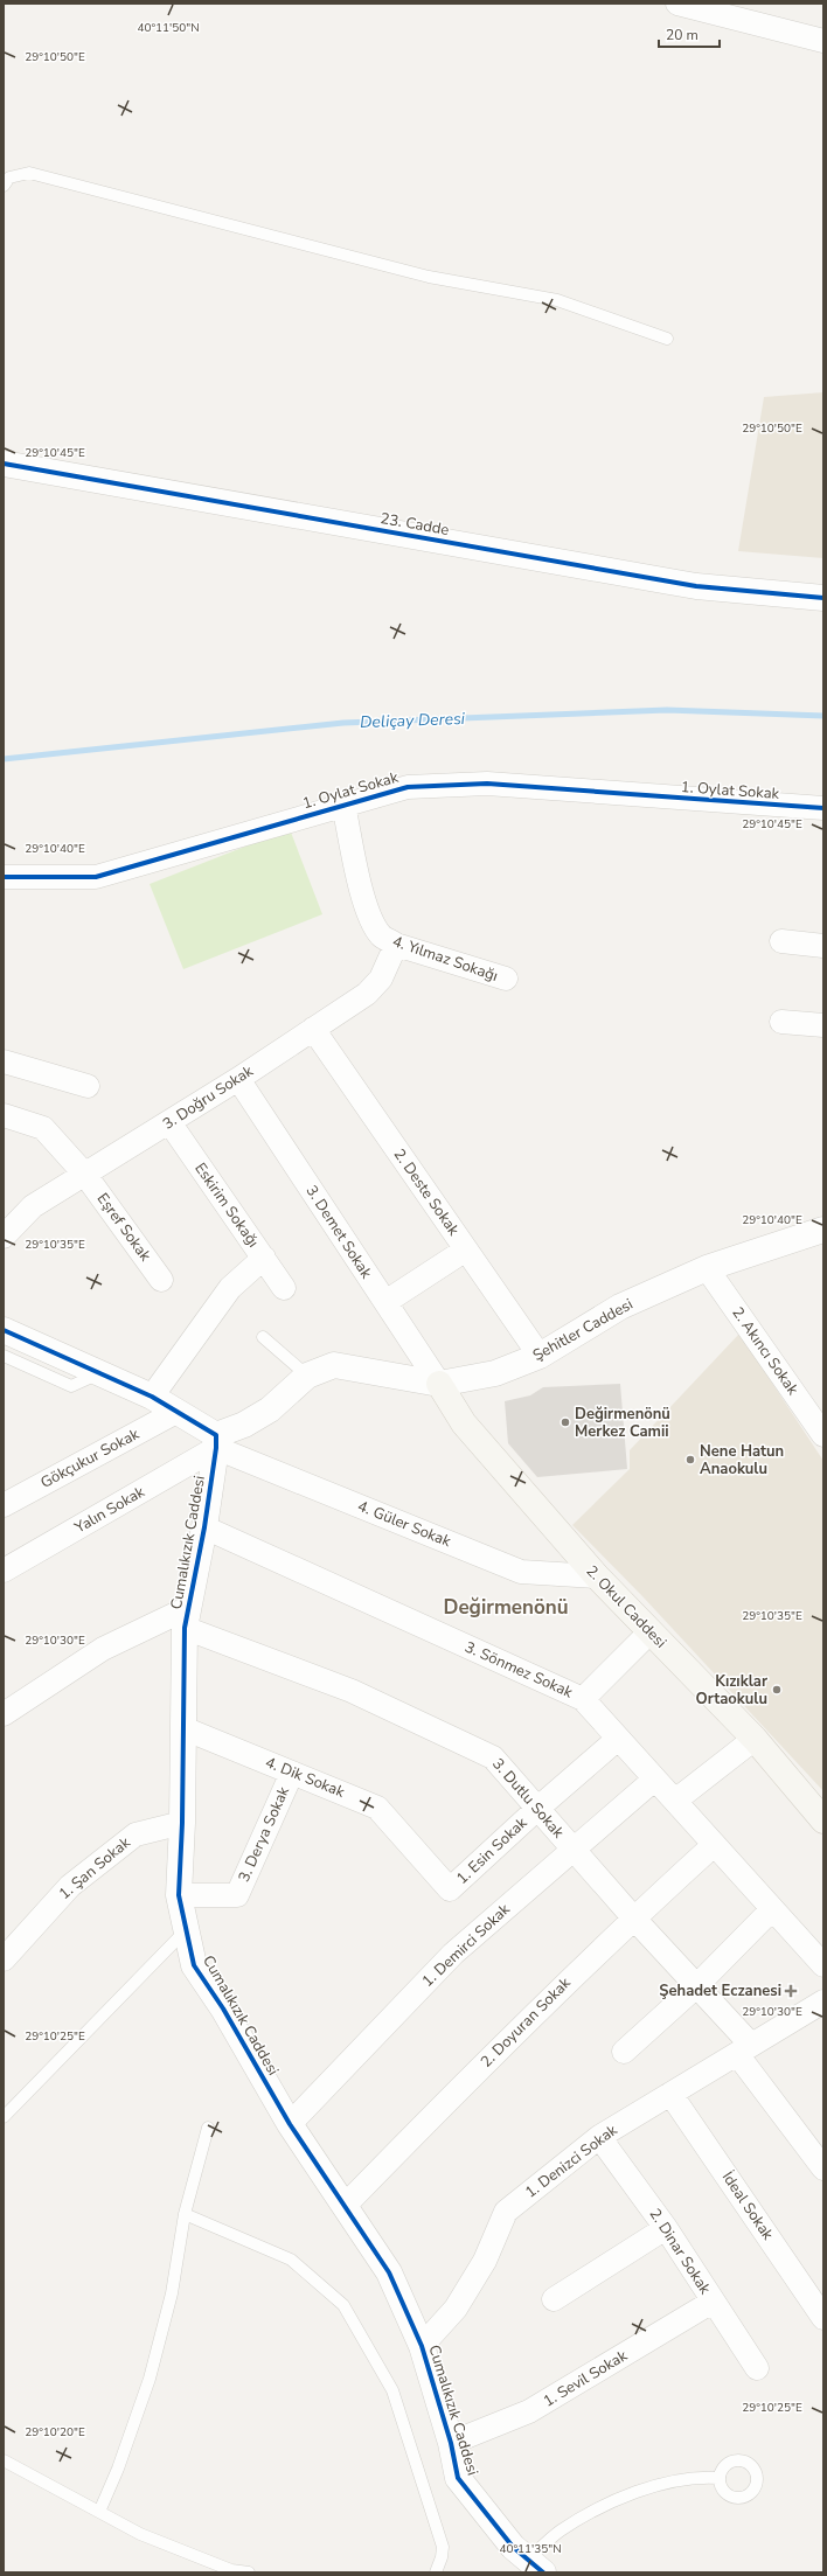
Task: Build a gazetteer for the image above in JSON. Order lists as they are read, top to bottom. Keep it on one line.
{"streets":{"main road":["2. Okul Caddesi"],"street":["23. Cadde","1. Oylat Sokak","4. Yılmaz Sokağı","3. Doğru Sokak","2. Deste Sokak","Eskirim Sokağı","Eşref Sokak","3. Demet Sokak","Şehitler Caddesi","2. Akıncı Sokak","Gökçukur Sokak","Yalın Sokak","4. Güler Sokak","Cumalıkızık Caddesi","3. Sönmez Sokak","4. Dik Sokak","3. Dutlu Sokak","3. Derya Sokak","1. Esin Sokak","1. Şan Sokak","1. Demirci Sokak","2. Doyuran Sokak","1. Denizci Sokak","İdeal Sokak","2. Dinar Sokak","1. Sevil Sokak"]},"crossings":[["1. Oylat Sokak","4. Yılmaz Sokağı"],["4. Yılmaz Sokağı","3. Doğru Sokak"],["3. Doğru Sokak","2. Deste Sokak"],["3. Doğru Sokak","Eskirim Sokağı"],["3. Doğru Sokak","Eşref Sokak"],["3. Doğru Sokak","3. Demet Sokak"],["2. Deste Sokak","Şehitler Caddesi"],["3. Demet Sokak","Şehitler Caddesi"],["3. Demet Sokak","2. Okul Caddesi"],["Şehitler Caddesi","2. Akıncı Sokak"],["Şehitler Caddesi","Yalın Sokak"],["Şehitler Caddesi","4. Güler Sokak"],["Şehitler Caddesi","Cumalıkızık Caddesi"],["Şehitler Caddesi","2. Okul Caddesi"],["Yalın Sokak","4. Güler Sokak"],["Yalın Sokak","Cumalıkızık Caddesi"],["4. Güler Sokak","Cumalıkızık Caddesi"],["4. Güler Sokak","2. Okul Caddesi"],["Cumalıkızık Caddesi","3. Sönmez Sokak"],["Cumalıkızık Caddesi","4. Dik Sokak"],["Cumalıkızık Caddesi","3. Dutlu Sokak"],["Cumalıkızık Caddesi","3. Derya Sokak"],["Cumalıkızık Caddesi","1. Şan Sokak"],["Cumalıkızık Caddesi","1. Demirci Sokak"],["Cumalıkızık Caddesi","2. Doyuran Sokak"],["Cumalıkızık Caddesi","1. Denizci Sokak"],["Cumalıkızık Caddesi","1. Sevil Sokak"],["3. Sönmez Sokak","1. Esin Sokak"],["3. Sönmez Sokak","1. Demirci Sokak"],["3. Sönmez Sokak","2. Doyuran Sokak"],["4. Dik Sokak","3. Derya Sokak"],["4. Dik Sokak","1. Esin Sokak"],["3. Dutlu Sokak","1. Esin Sokak"],["3. Dutlu Sokak","1. Demirci Sokak"],["3. Dutlu Sokak","2. Doyuran Sokak"],["3. Dutlu Sokak","1. Denizci Sokak"],["1. Denizci Sokak","İdeal Sokak"],["1. Denizci Sokak","2. Dinar Sokak"],["2. Dinar Sokak","1. Sevil Sokak"]],"districts":["Değirmenönü"],"water":["Deliçay Deresi"],"places":{"other":["Değirmenönü Merkez Camii","Nene Hatun Anaokulu","Kızıklar Ortaokulu"],"health":["Şehadet Eczanesi"]},"scale_bar":"20 m","coordinates":["40°11'50\"N","29°10'50\"E","29°10'45\"E","29°10'40\"E","29°10'35\"E","29°10'30\"E","29°10'25\"E","29°10'20\"E","40°11'35\"N"]}
